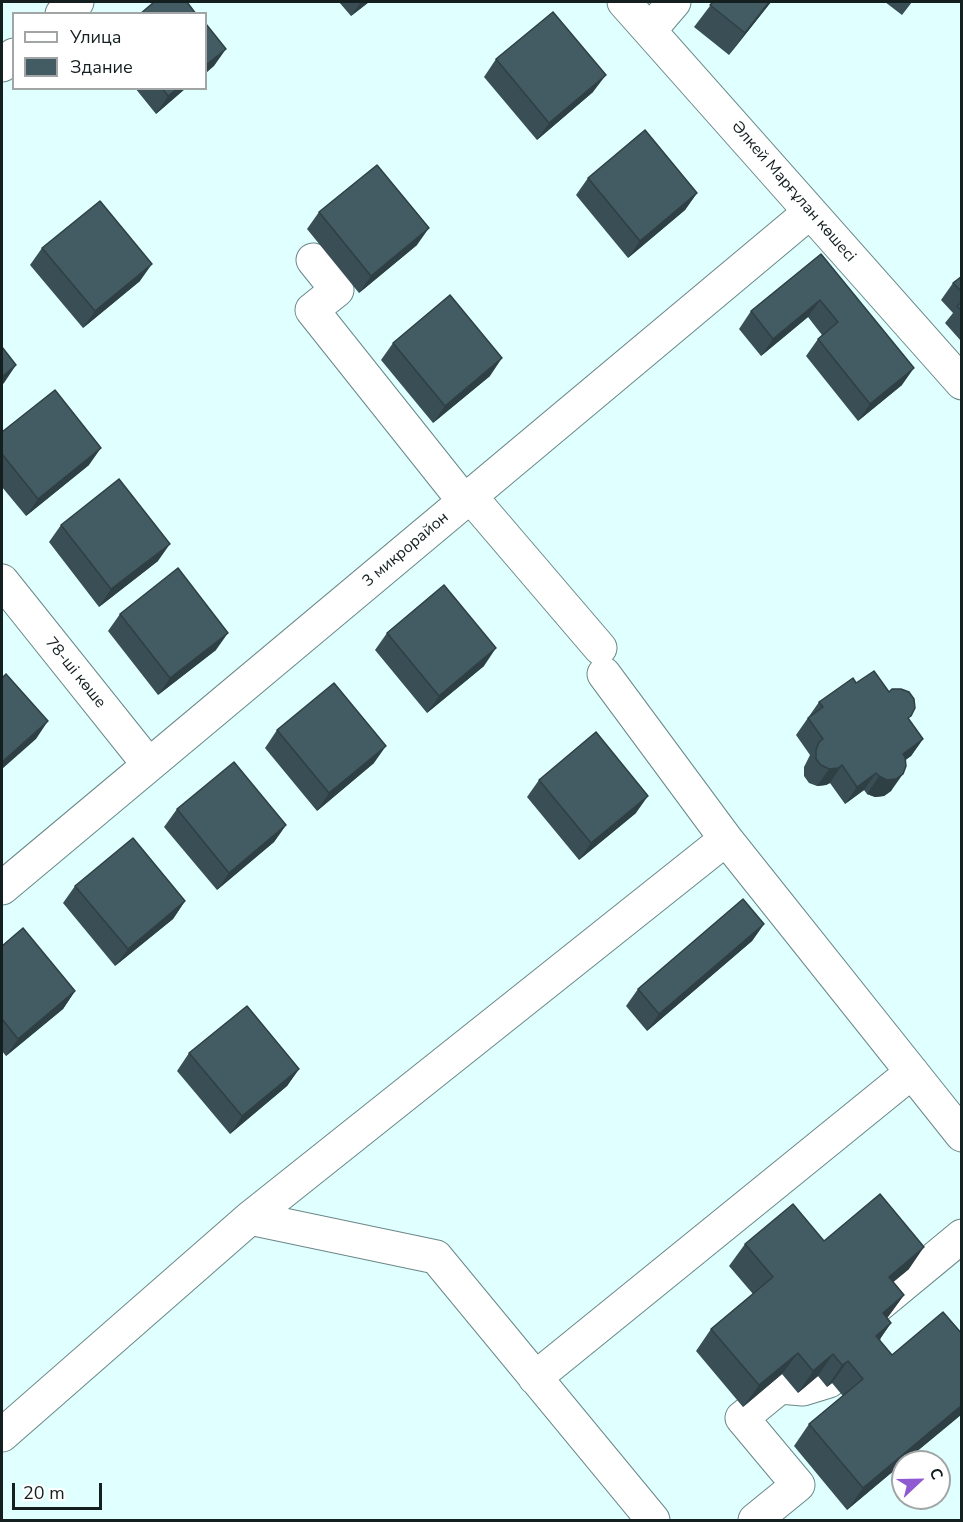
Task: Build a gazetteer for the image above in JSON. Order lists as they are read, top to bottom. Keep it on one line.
{"streets":{"street":["Әлкей Марғұлан көшесі","3 микрорайон","78-ші көше"]},"crossings":[["Әлкей Марғұлан көшесі","3 микрорайон"],["3 микрорайон","78-ші көше"]],"legend":["Улица","Здание"],"scale_bar":"20 m","north":"right"}
